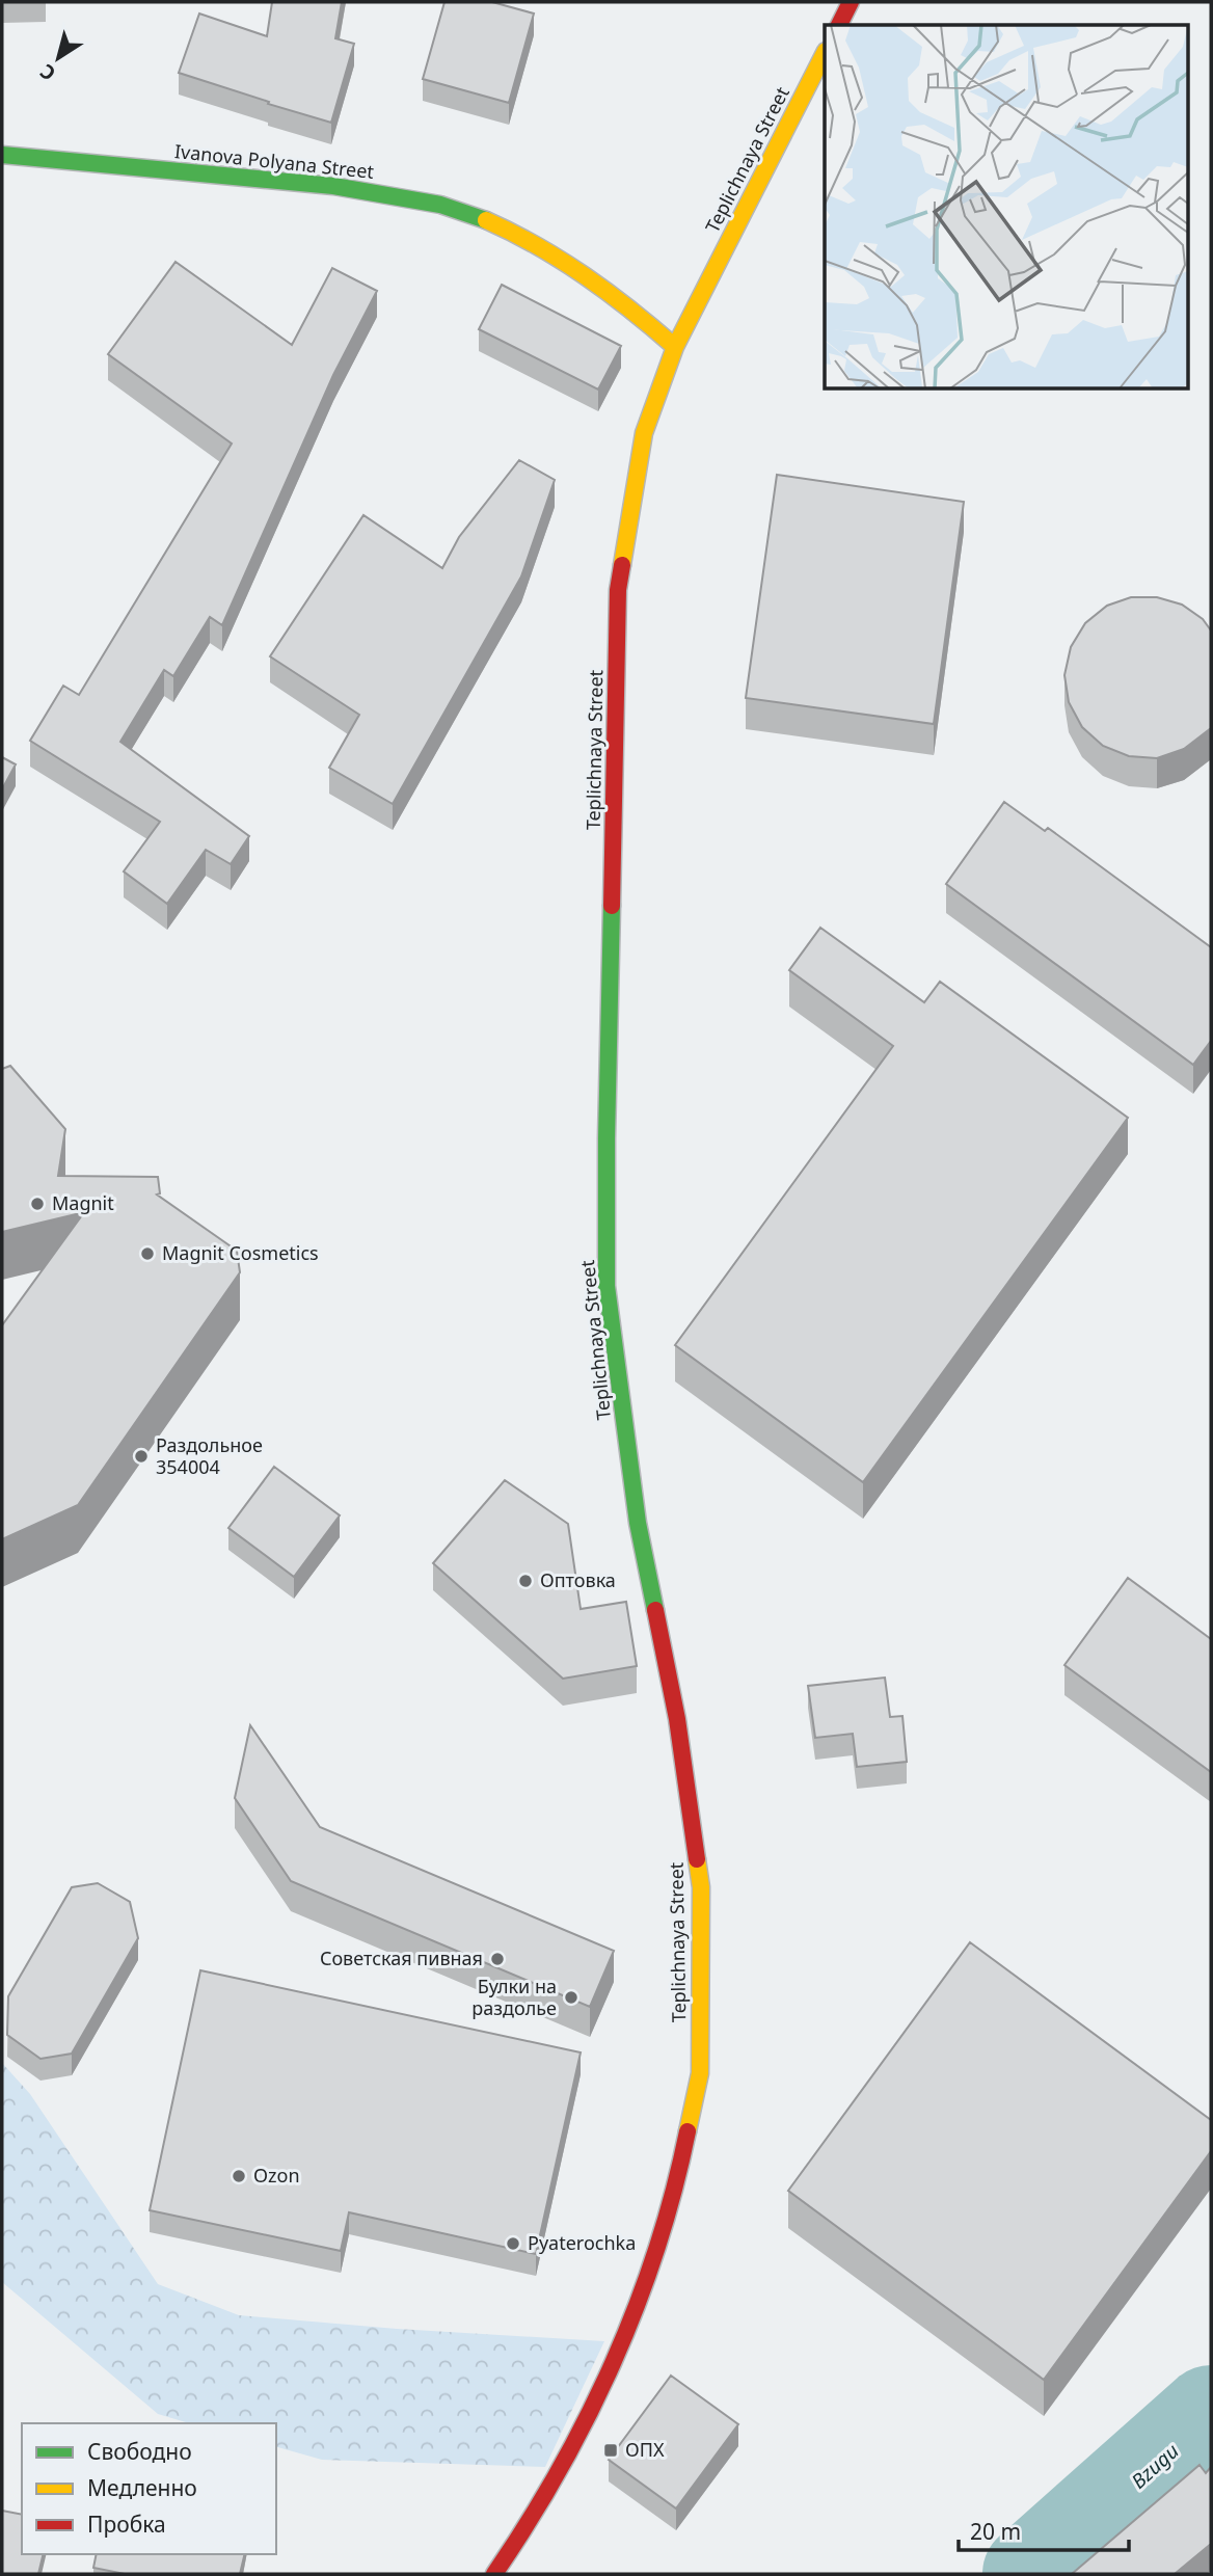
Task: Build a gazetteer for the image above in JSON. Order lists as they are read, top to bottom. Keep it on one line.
{"streets":{"street":["Teplichnaya Street","Ivanova Polyana Street"]},"crossings":[["Teplichnaya Street","Ivanova Polyana Street"]],"water":["Bzugu"],"places":{"other":["Magnit","Magnit Cosmetics","Раздольное 354004","Оптовка","Советская пивная","Булки на раздолье","Ozon","Pyaterochka"],"transit":["ОПХ"]},"legend":["Свободно","Медленно","Пробка"],"scale_bar":"20 m","north":"bottom left"}
